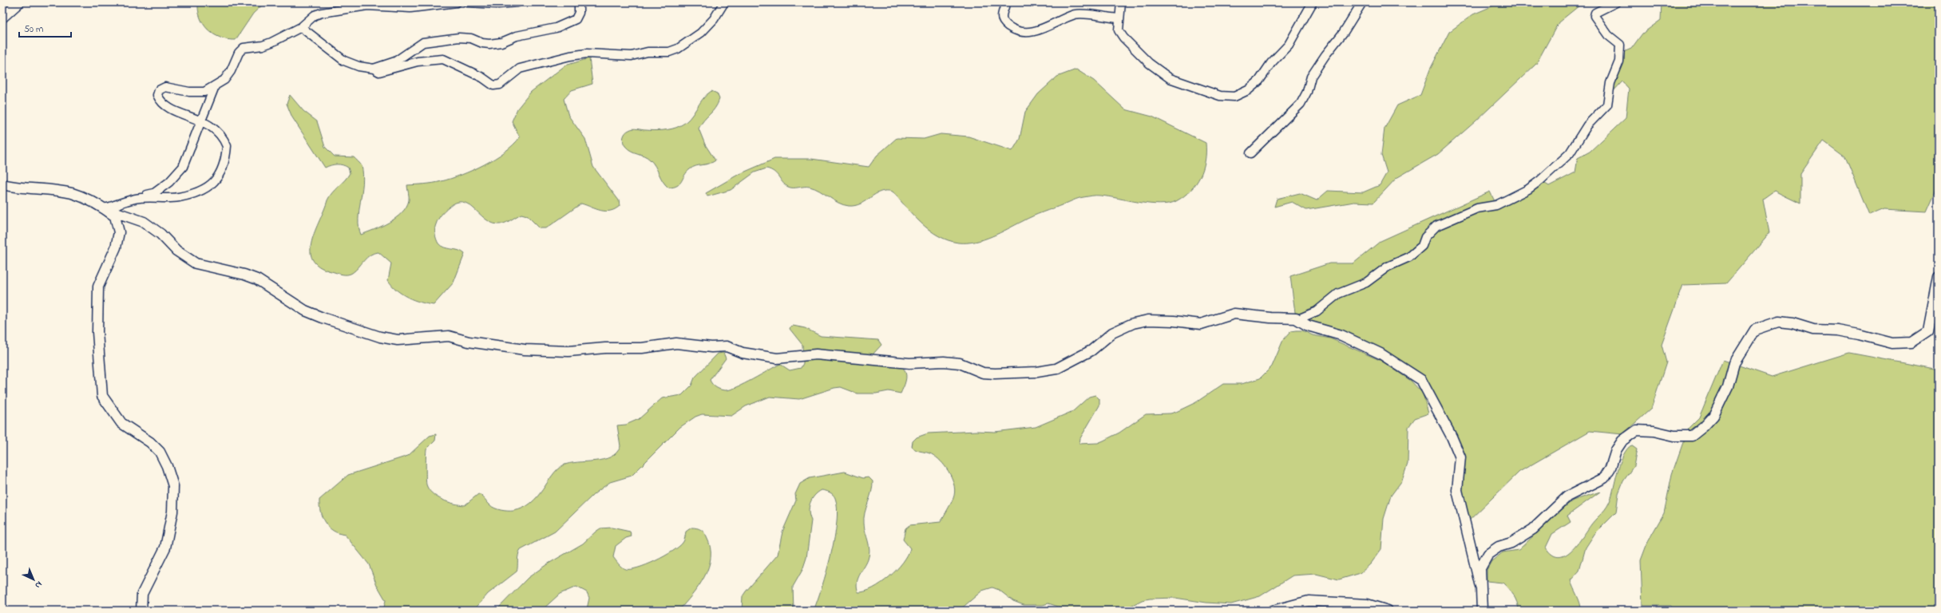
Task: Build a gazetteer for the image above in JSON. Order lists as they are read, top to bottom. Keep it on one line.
{"scale_bar":"50 m","north":"bottom right"}
